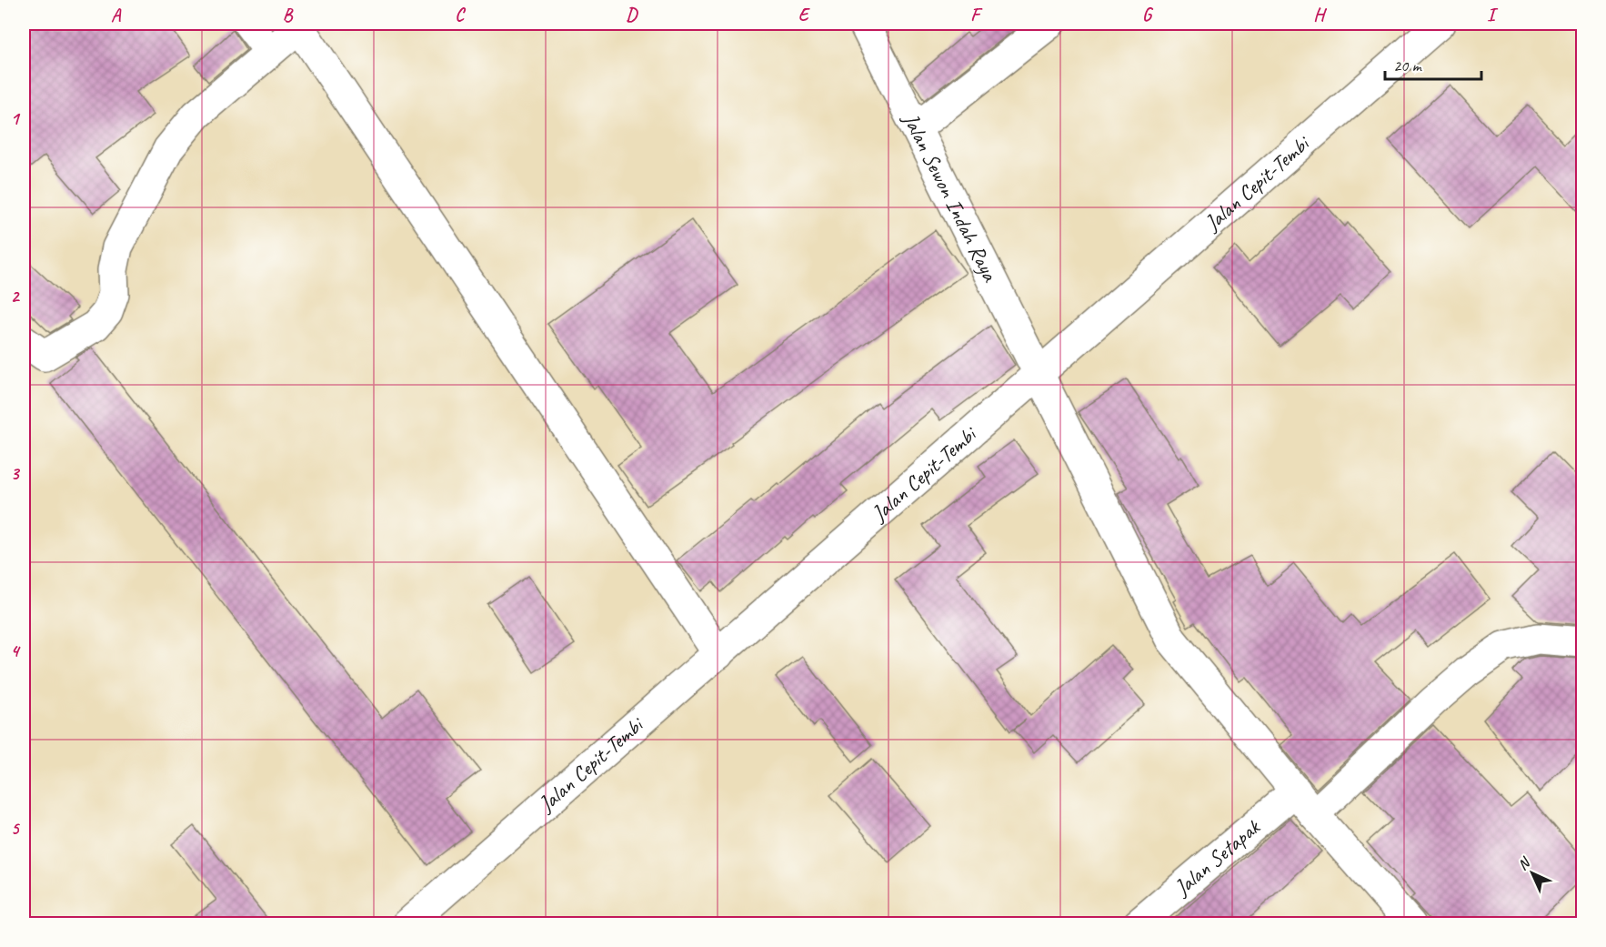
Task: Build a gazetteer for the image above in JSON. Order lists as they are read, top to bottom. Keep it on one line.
{"streets":{"street":["Jalan Cepit-Tembi","Jalan Sewon Indah Raya","Jalan Setapak"]},"crossings":[["Jalan Cepit-Tembi","Jalan Sewon Indah Raya"],["Jalan Sewon Indah Raya","Jalan Setapak"]],"scale_bar":"20 m","north":"top left","grid":{"columns":["A","B","C","D","E","F","G","H","I"],"rows":["1","2","3","4","5"]}}
